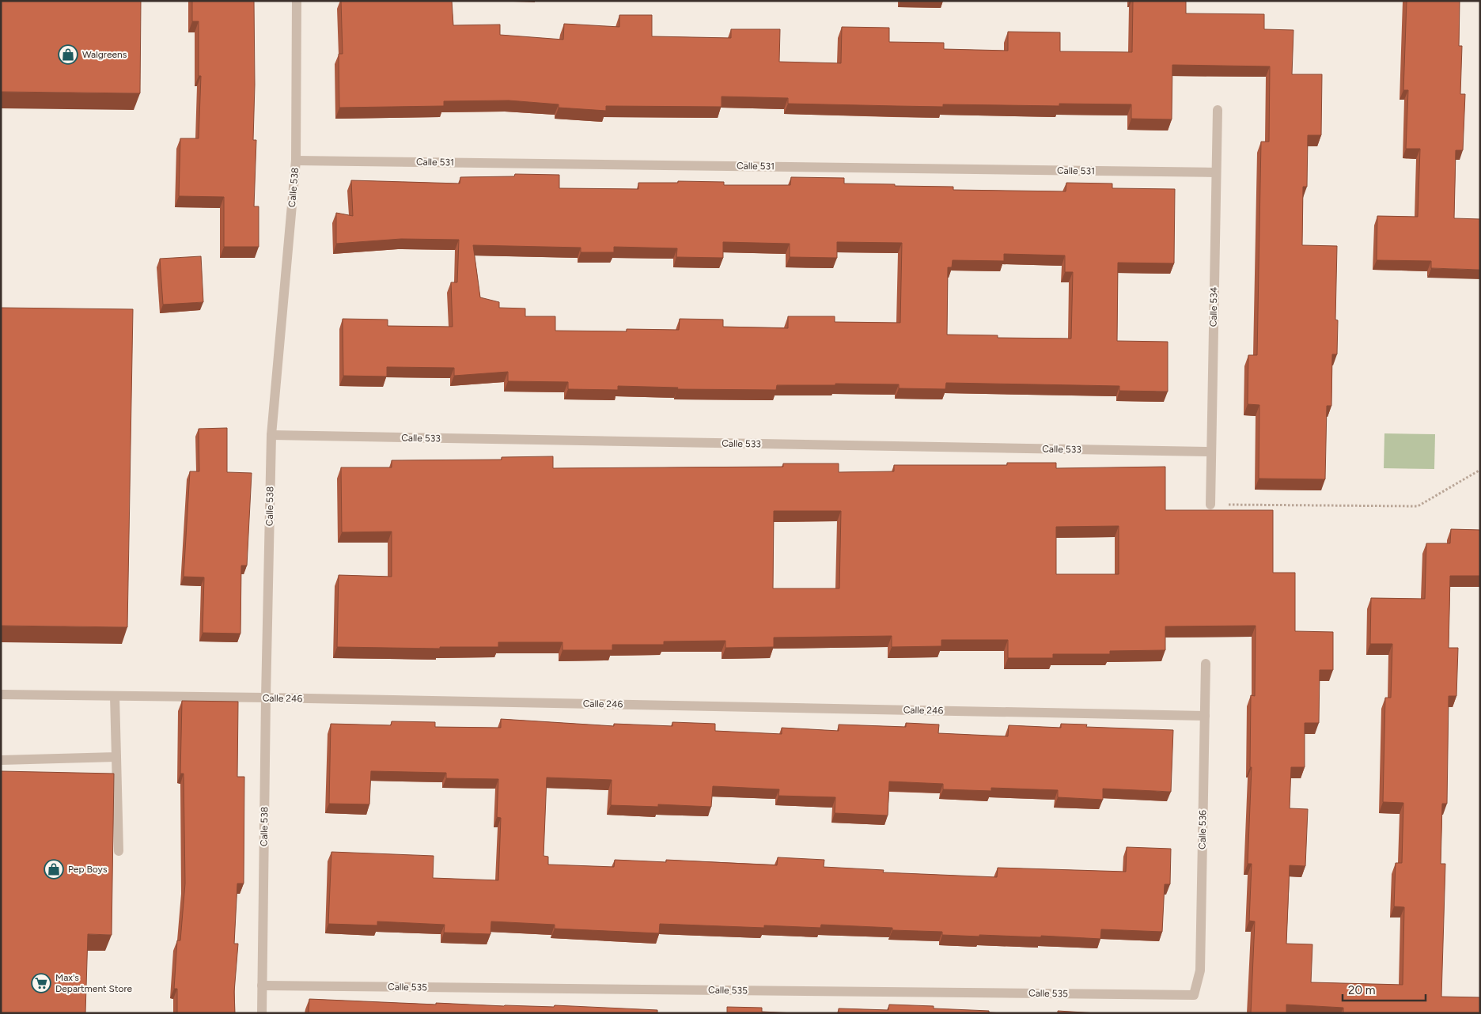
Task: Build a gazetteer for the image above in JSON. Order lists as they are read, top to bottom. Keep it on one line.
{"streets":{"street":["Calle 531","Calle 538","Calle 534","Calle 533","Calle 246","Calle 536","Calle 535"]},"crossings":[["Calle 531","Calle 538"],["Calle 531","Calle 534"],["Calle 538","Calle 533"],["Calle 538","Calle 246"],["Calle 538","Calle 535"],["Calle 534","Calle 533"],["Calle 246","Calle 536"],["Calle 536","Calle 535"]],"places":{"shop":["Walgreens","Pep Boys"],"supermarket":["Max's Department Store"]},"scale_bar":"20 m"}
